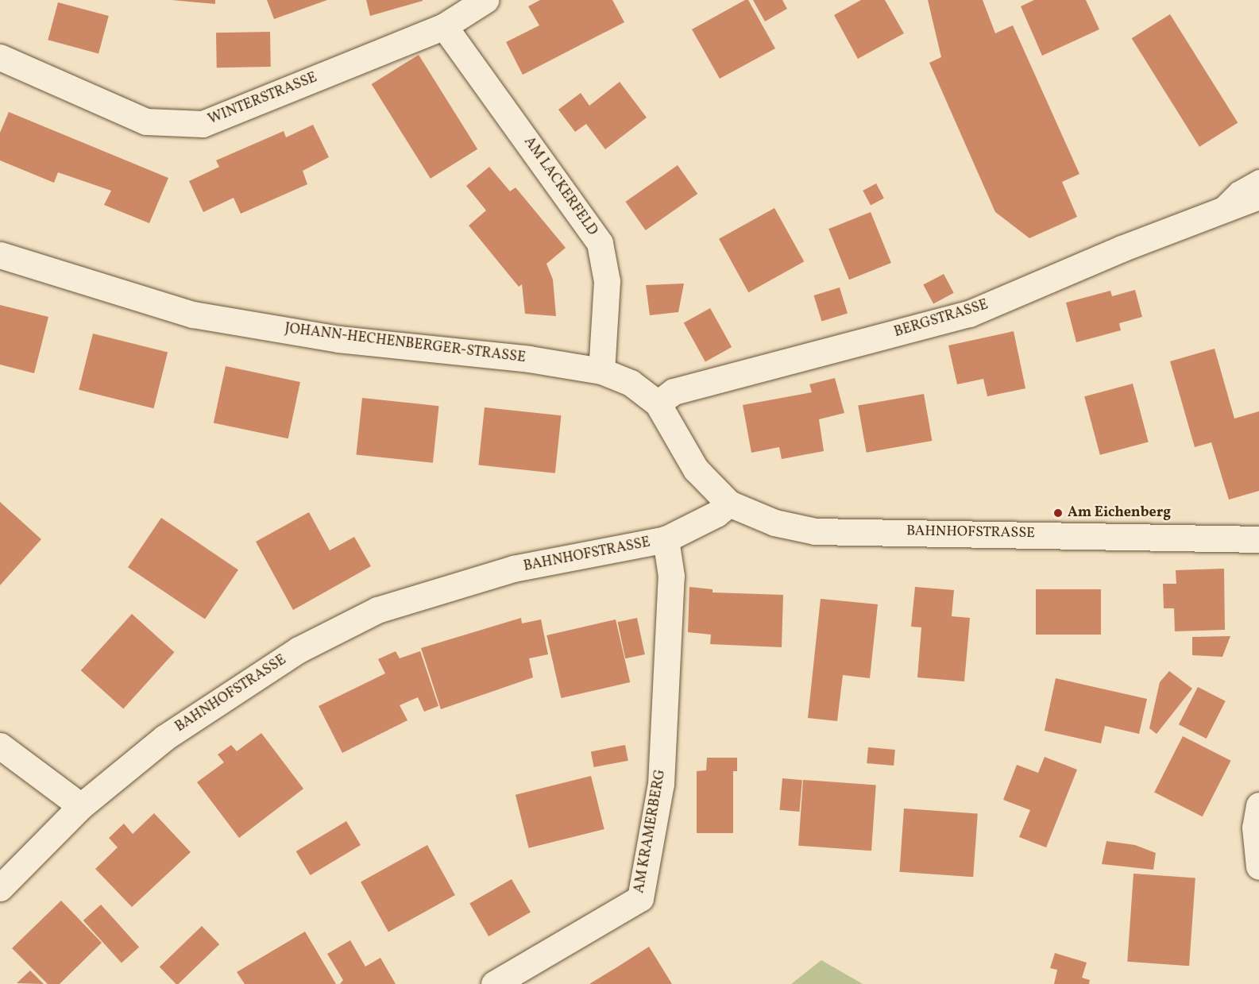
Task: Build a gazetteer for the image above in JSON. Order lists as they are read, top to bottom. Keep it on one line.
{"streets":{"street":["WINTERSTRASSE","AM LACKERFELD","BERGSTRASSE","JOHANN-HECHENBERGER-STRASSE","BAHNHOFSTRASSE","AM KRAMERBERG"]},"crossings":[["WINTERSTRASSE","AM LACKERFELD"],["AM LACKERFELD","JOHANN-HECHENBERGER-STRASSE"],["BERGSTRASSE","JOHANN-HECHENBERGER-STRASSE"],["JOHANN-HECHENBERGER-STRASSE","BAHNHOFSTRASSE"],["BAHNHOFSTRASSE","AM KRAMERBERG"]],"places":["Am Eichenberg"]}
